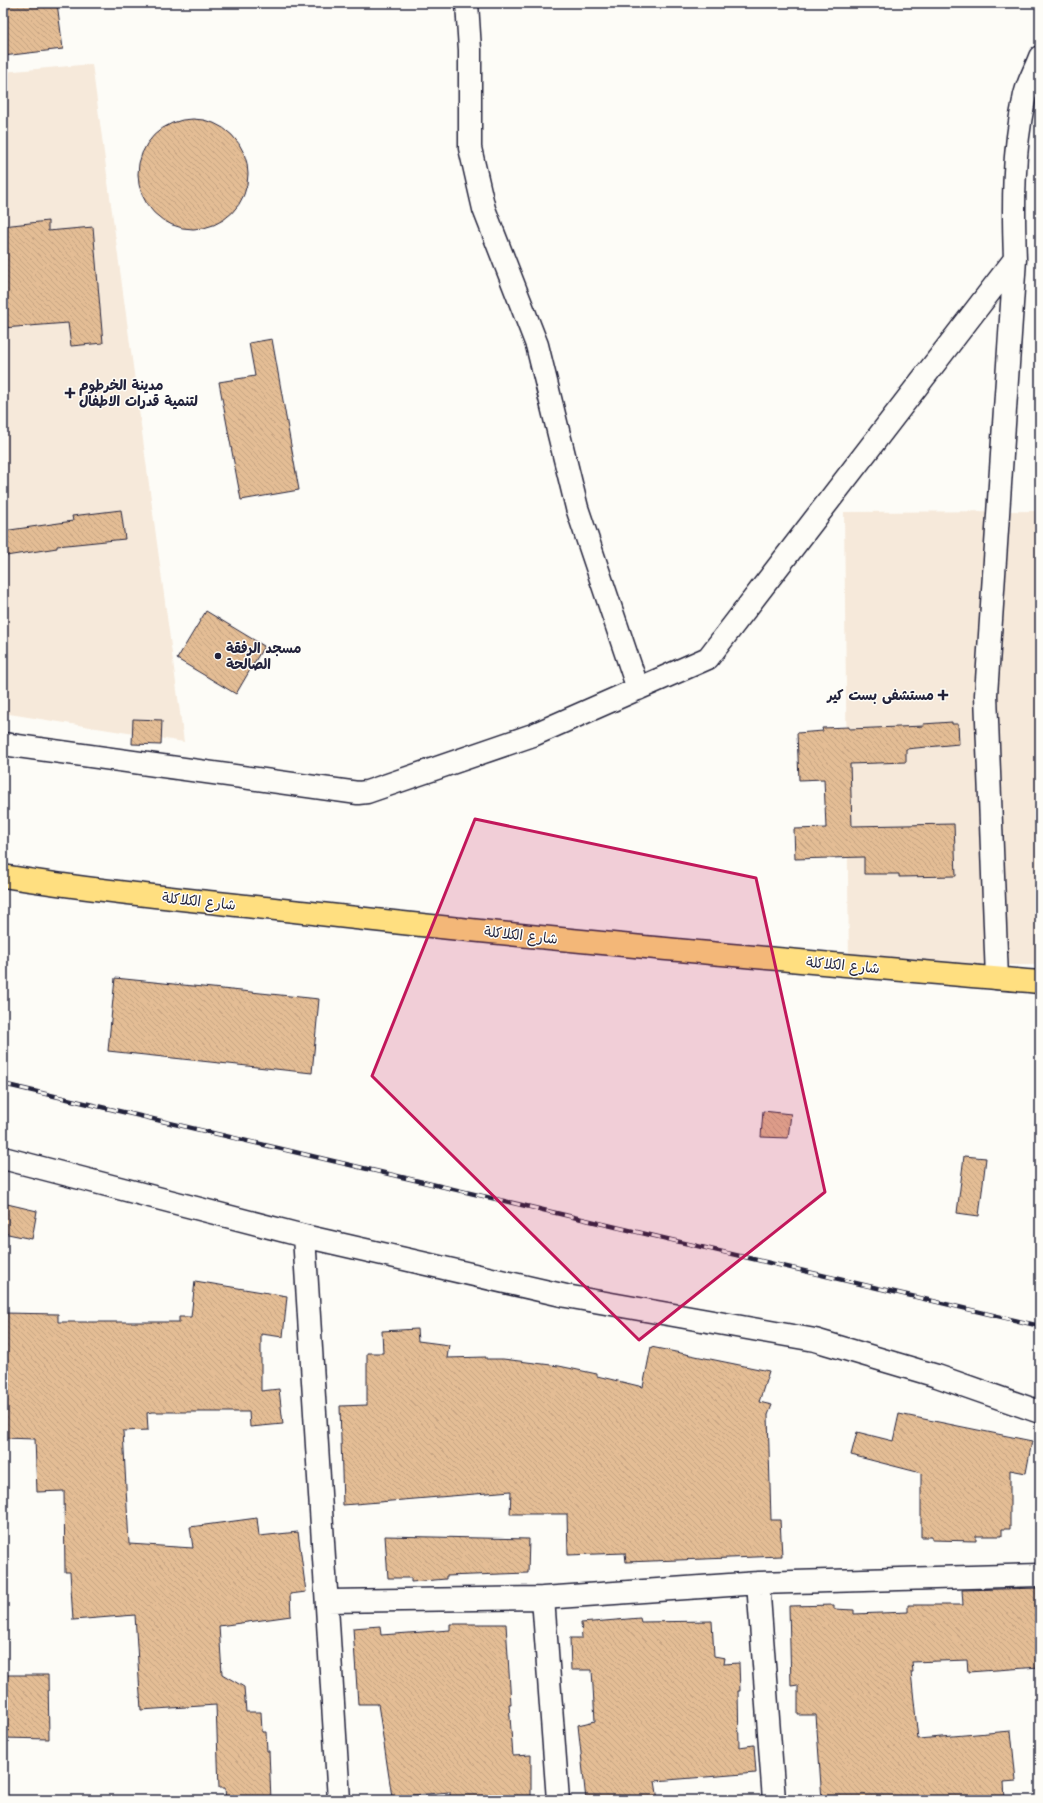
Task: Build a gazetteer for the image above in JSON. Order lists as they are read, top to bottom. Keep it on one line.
{"streets":{"main road":["شارع الكلاكلة"]},"places":{"health":["مدينة الخرطوم لتنمية قدرات الاطفال","مستشفى بست كير"],"other":["مسجد الرفقة الصالحة"]}}
